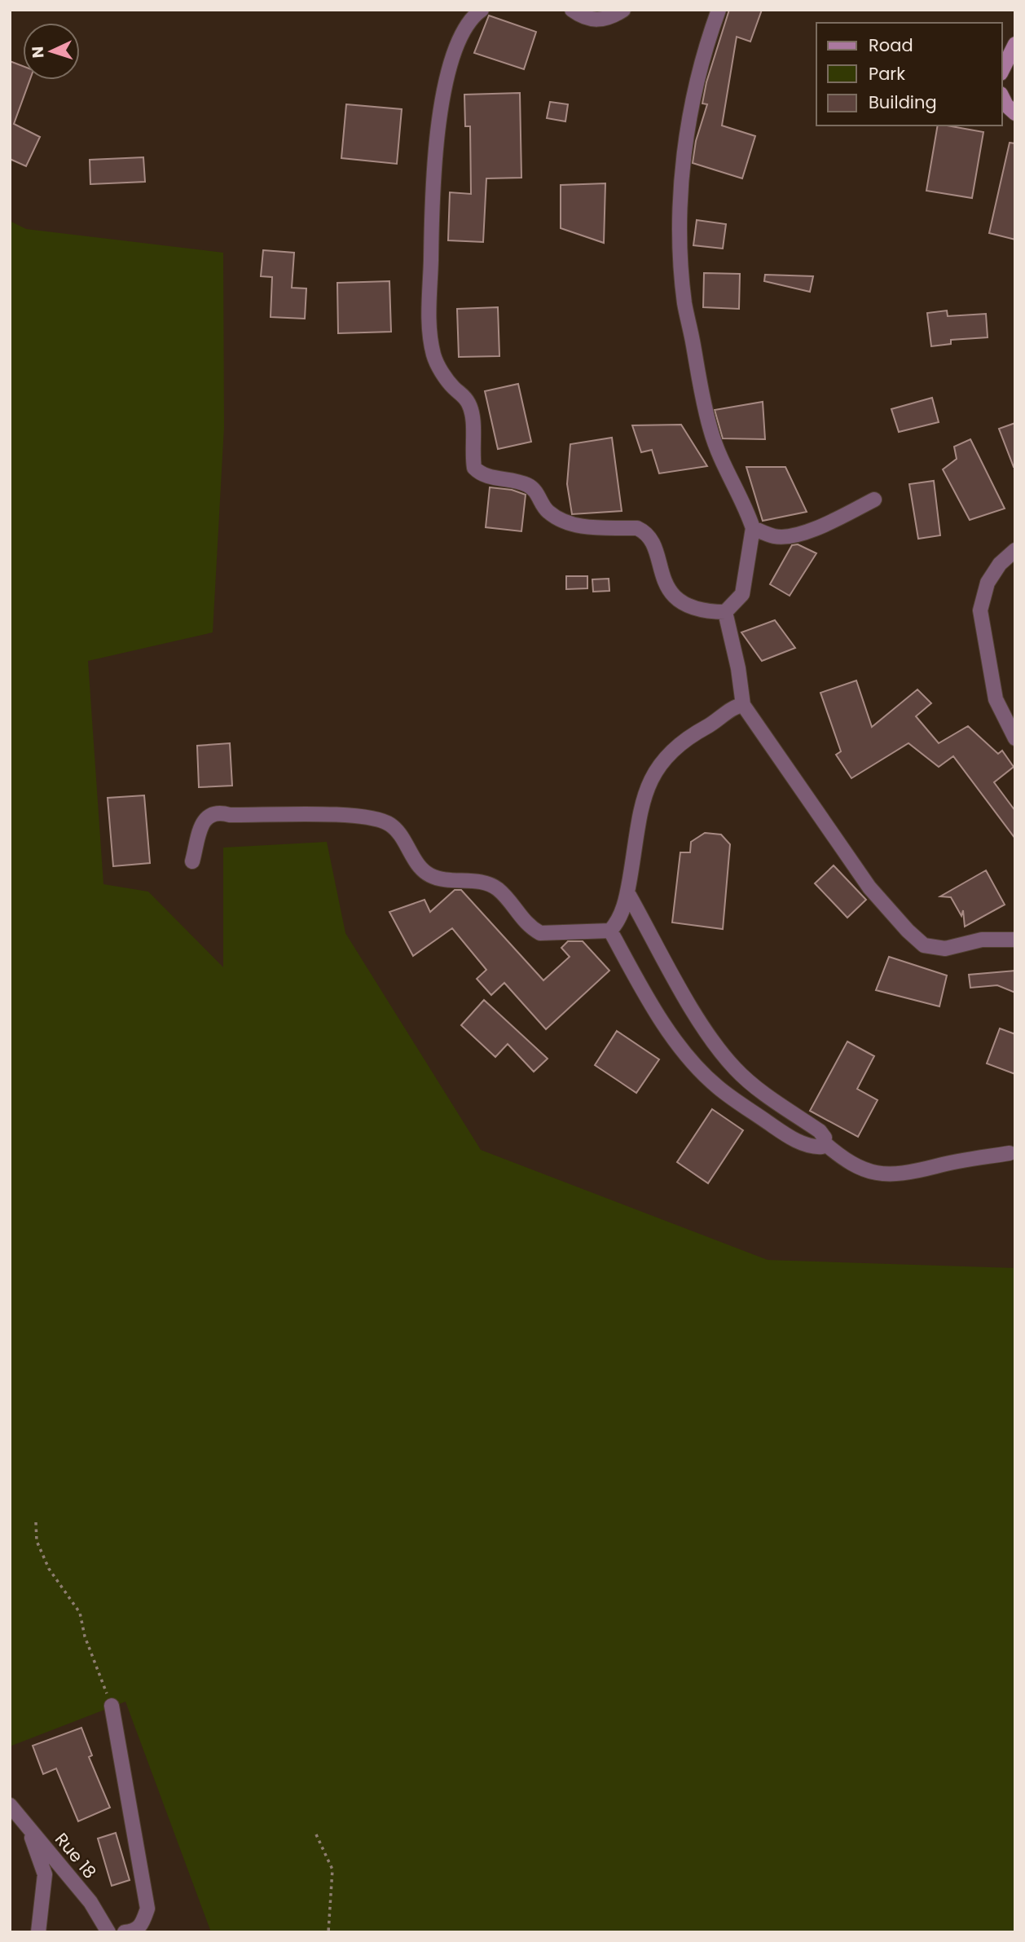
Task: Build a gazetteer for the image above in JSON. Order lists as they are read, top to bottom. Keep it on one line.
{"streets":{"street":["Rue 18"]},"legend":["Road","Park","Building"],"north":"left"}
